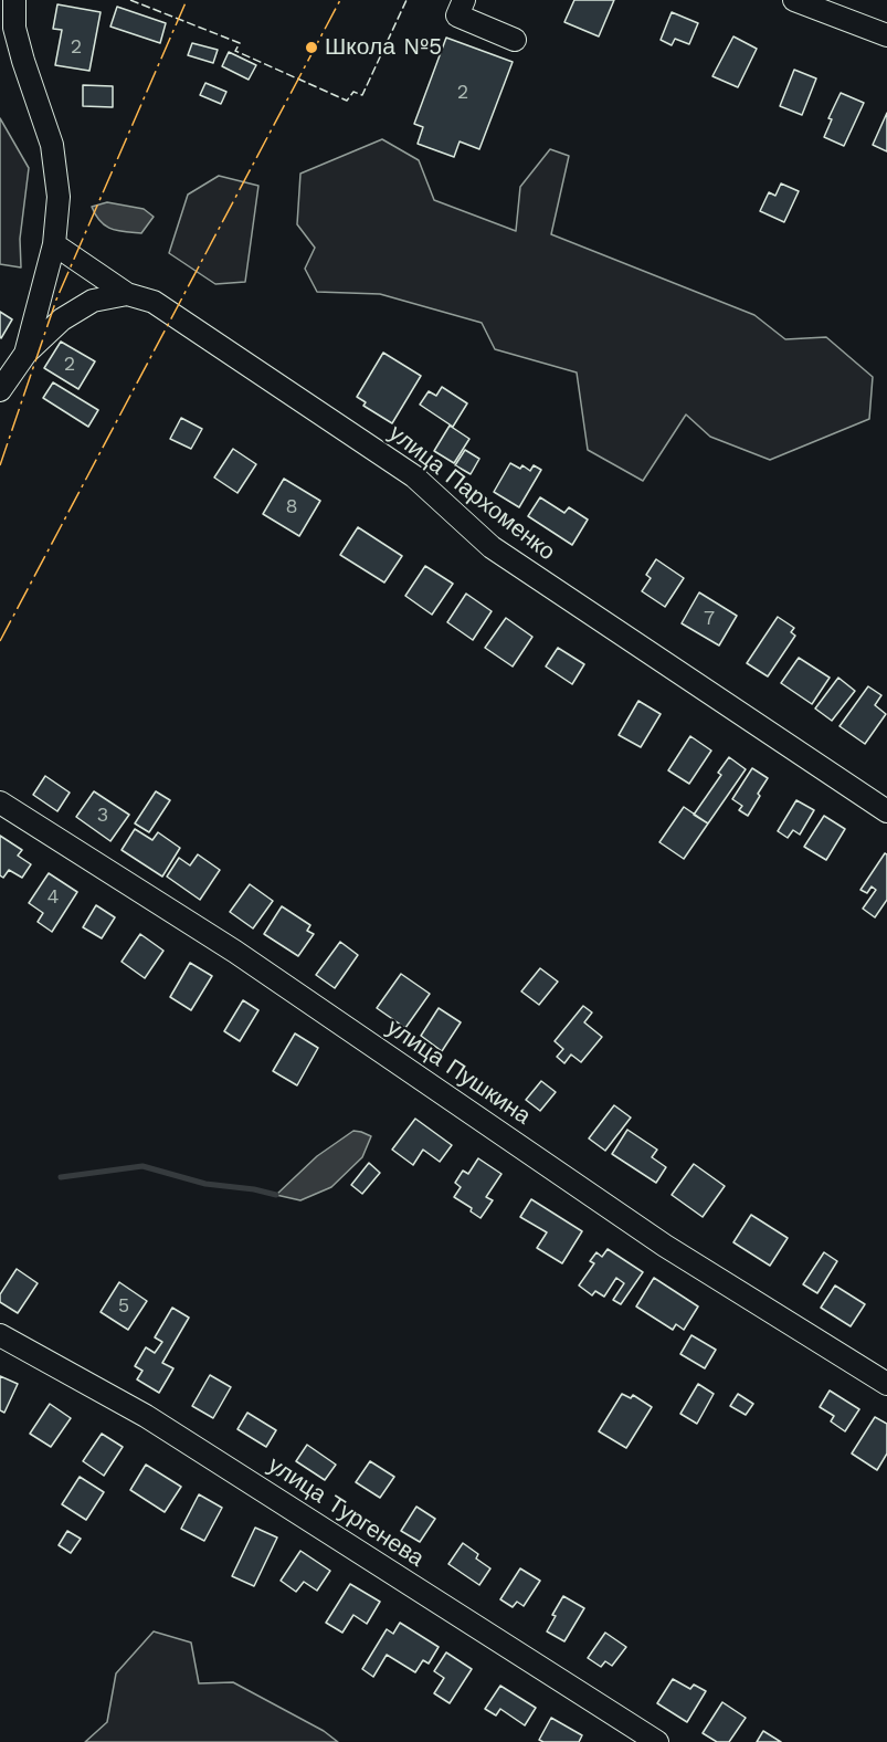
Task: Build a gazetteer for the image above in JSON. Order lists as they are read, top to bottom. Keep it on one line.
{"streets":{"street":["улица Пархоменко","улица Пушкина","улица Тургенева"]},"places":["Школа №5"],"house_numbers":["2","2","2","8","7","3","4","5"]}
